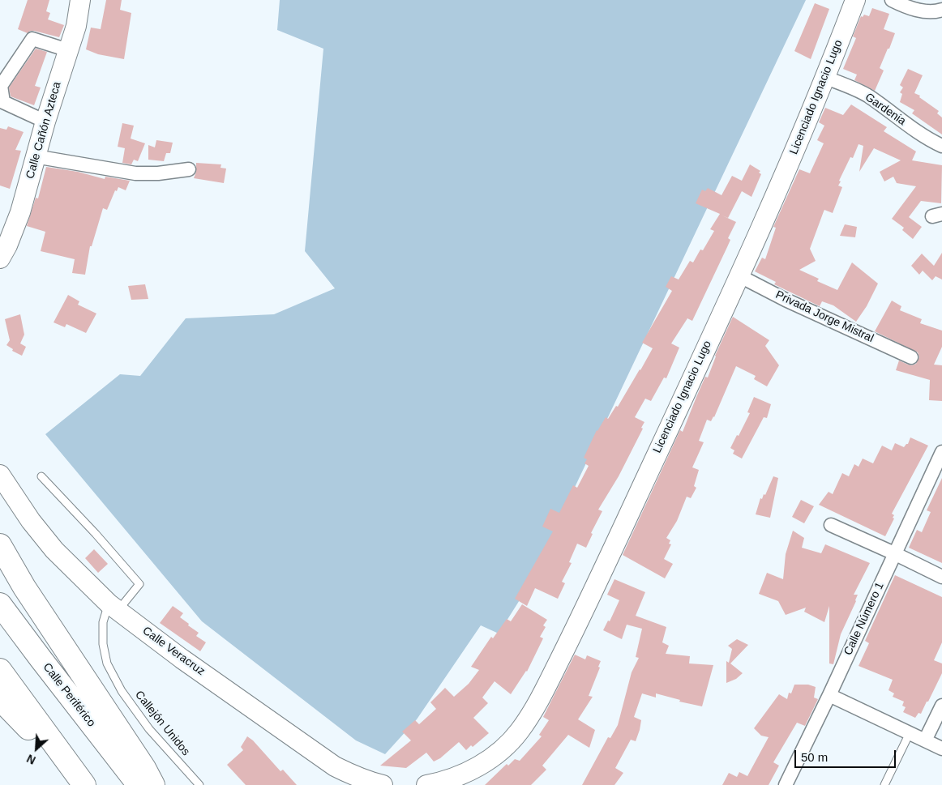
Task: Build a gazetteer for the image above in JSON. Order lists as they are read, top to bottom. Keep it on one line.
{"streets":{"highway":["Calle Periférico"],"main road":["Licenciado Ignacio Lugo","Calle Cañón Azteca","Calle Veracruz"],"street":["Gardenia","Privada Jorge Mistral","Calle Número 1"],"lane":["Callejón Unidos"]},"crossings":[["Licenciado Ignacio Lugo","Gardenia"],["Licenciado Ignacio Lugo","Privada Jorge Mistral"],["Calle Veracruz","Callejón Unidos"]],"scale_bar":"50 m","north":"bottom left"}
